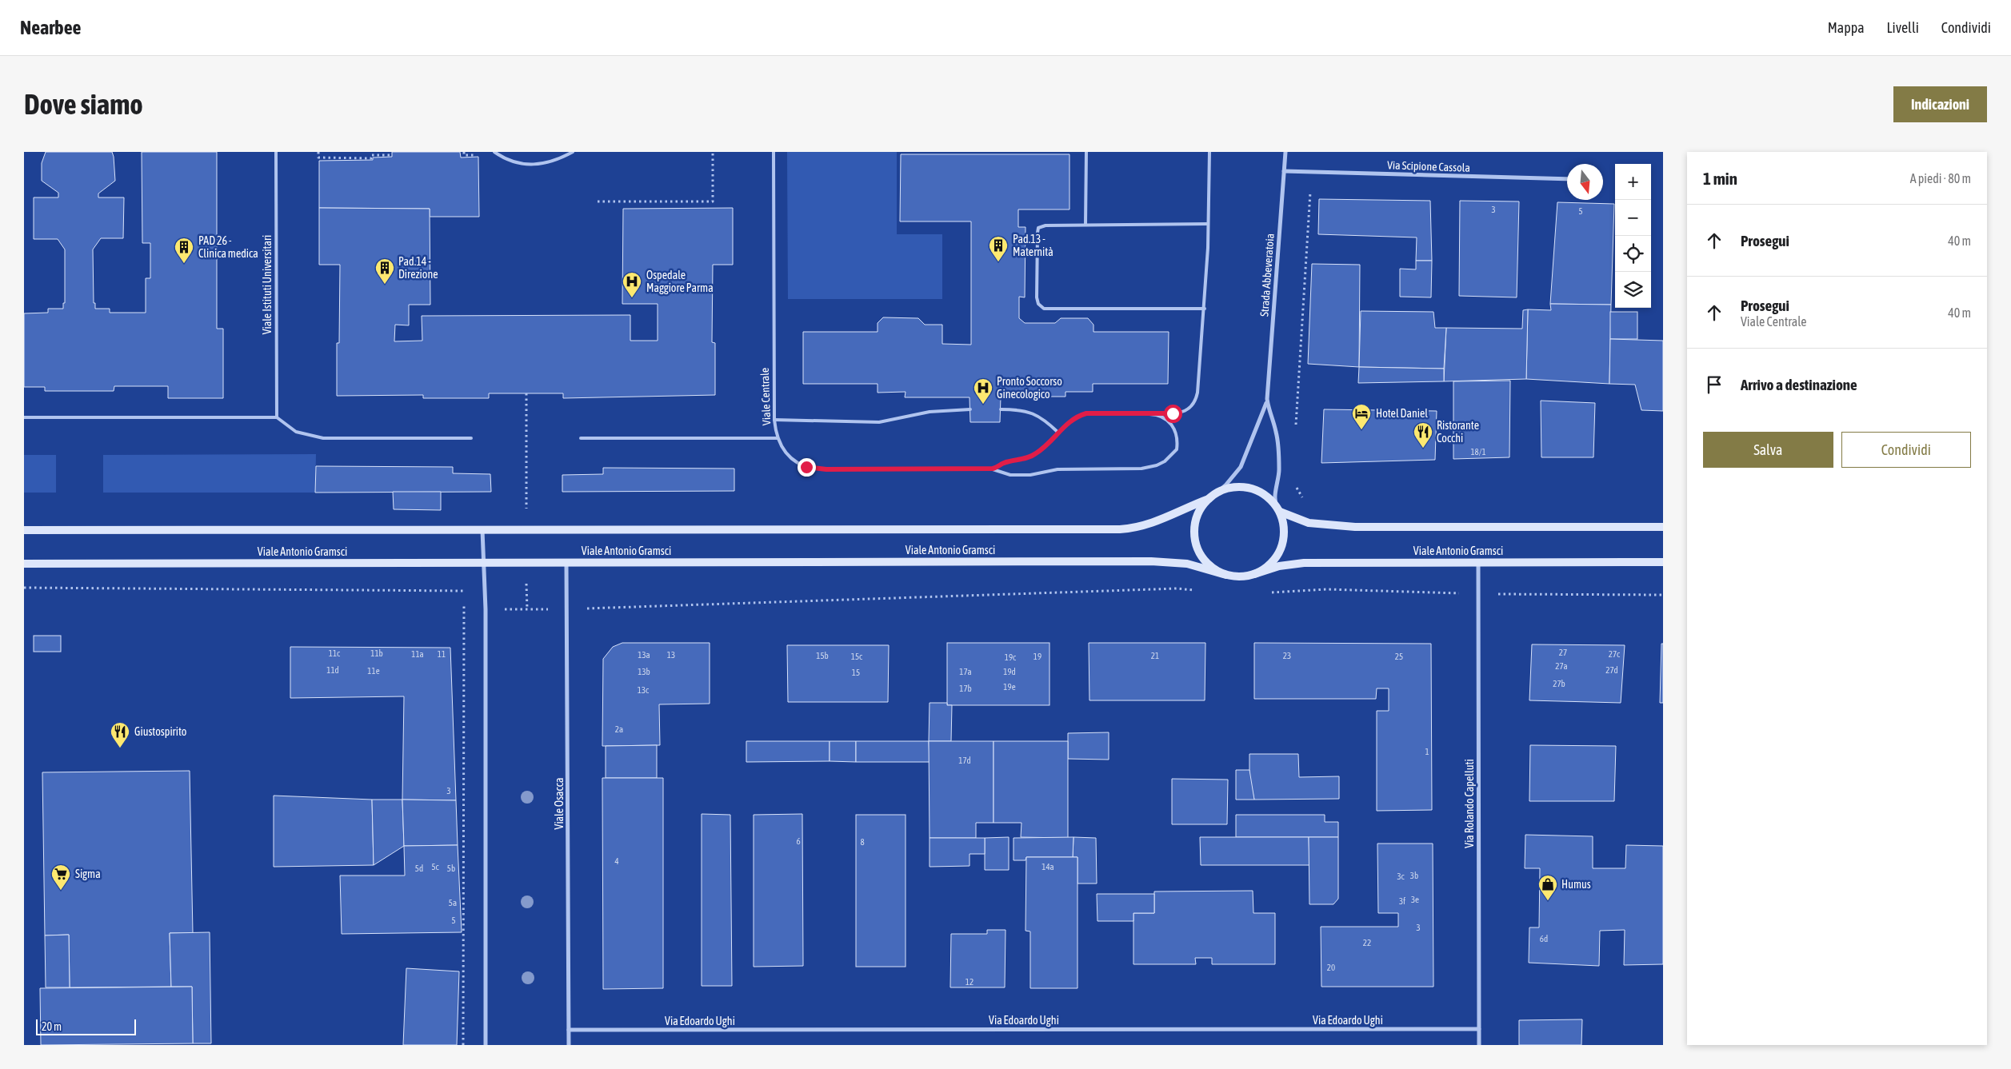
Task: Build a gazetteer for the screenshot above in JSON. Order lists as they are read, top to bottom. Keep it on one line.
{"streets":{"main road":["Viale Antonio Gramsci"],"street":["Via Scipione Cassola","Strada Abbeveratoia","Viale Osacca","Via Rolando Capelluti","Via Edoardo Ughi"],"lane":["Viale Istituti Universitari","Viale Centrale"]},"crossings":[["Via Scipione Cassola","Strada Abbeveratoia"],["Strada Abbeveratoia","Viale Antonio Gramsci"],["Viale Antonio Gramsci","Viale Osacca"],["Viale Antonio Gramsci","Via Rolando Capelluti"],["Viale Osacca","Via Edoardo Ughi"],["Via Rolando Capelluti","Via Edoardo Ughi"]],"places":{"building":["Pad.13 - Maternità","PAD 26 - Clinica medica","Pad.14 - Direzione"],"hospital":["Ospedale Maggiore Parma","Pronto Soccorso Ginecologico"],"hotel":["Hotel Daniel"],"restaurant":["Ristorante Cocchi","Giustospirito"],"supermarket":["Sigma"],"shop":["Humus"]},"house_numbers":["3","5","18/1","27","11c","11b","11a","11","27c","13a","13","15b","21","23","15c","19","25","19c","27a","11d","27d","11e","13b","17a","19d","15","27b","19e","17b","13c","2a","1","17d","3","6","8","4","5c","14a","5d","5b","3b","3c","3e","3f","5a","5","3","6d","22","20","12"],"scale_bar":"20 m","north":"bottom","page":{"header":"Nearbee","nav":["Mappa","Livelli","Condividi"],"buttons":["Indicazioni",["Salva","Condividi"]],"title":"Dove siamo","heading":["1 min","A piedi · 80 m"],"map_buttons":["+","−"],"list":[["Prosegui","40 m"],["Prosegui","Viale Centrale","40 m"],"Arrivo a destinazione"],"scale":"20 m"}}
